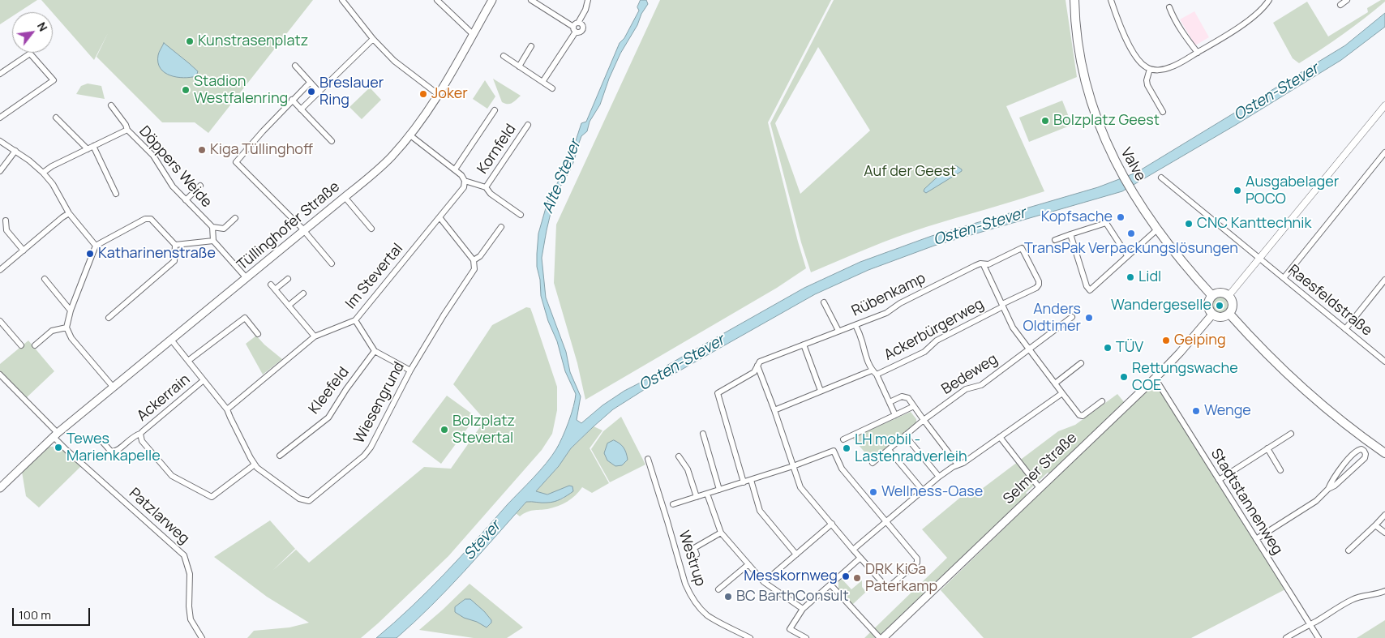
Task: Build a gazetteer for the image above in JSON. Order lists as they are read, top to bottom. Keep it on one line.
{"streets":{"main road":["Valve","Tüllinghofer Straße","Selmer Straße"],"street":["Kornfeld","Döppers Weide","Im Stevertal","Rübenkamp","Raesfeldstraße","Ackerbürgerweg","Bedeweg","Kleefeld","Ackerrain","Wiesengrund","Stadtstannenweg","Patzlarweg","Westrup"]},"crossings":[["Kornfeld","Im Stevertal"],["Valve","Selmer Straße"],["Tüllinghofer Straße","Wiesengrund"],["Tüllinghofer Straße","Patzlarweg"],["Im Stevertal","Wiesengrund"],["Rübenkamp","Ackerbürgerweg"],["Ackerrain","Wiesengrund"],["Selmer Straße","Stadtstannenweg"]],"water":["Osten-Stever","Alte Stever","Stever"],"parks":["Auf der Geest"],"places":["Kunstrasenplatz","Stadion Westfalenring","Breslauer Ring","Joker","Bolzplatz Geest","Kiga Tüllinghoff","Ausgabelager POCO","Kopfsache","CNC Kanttechnik","TransPak Verpackungslösungen","Katharinenstraße","Lidl","Wandergeselle","Anders Oldtimer","Geiping","TÜV","Rettungswache COE","Wenge","Bolzplatz Stevertal","Tewes Marienkapelle","LH mobil - Lastenradverleih","Wellness-Oase","Messkornweg","DRK KiGa Paterkamp","BC BarthConsult"],"scale_bar":"100 m","north":"top right"}
